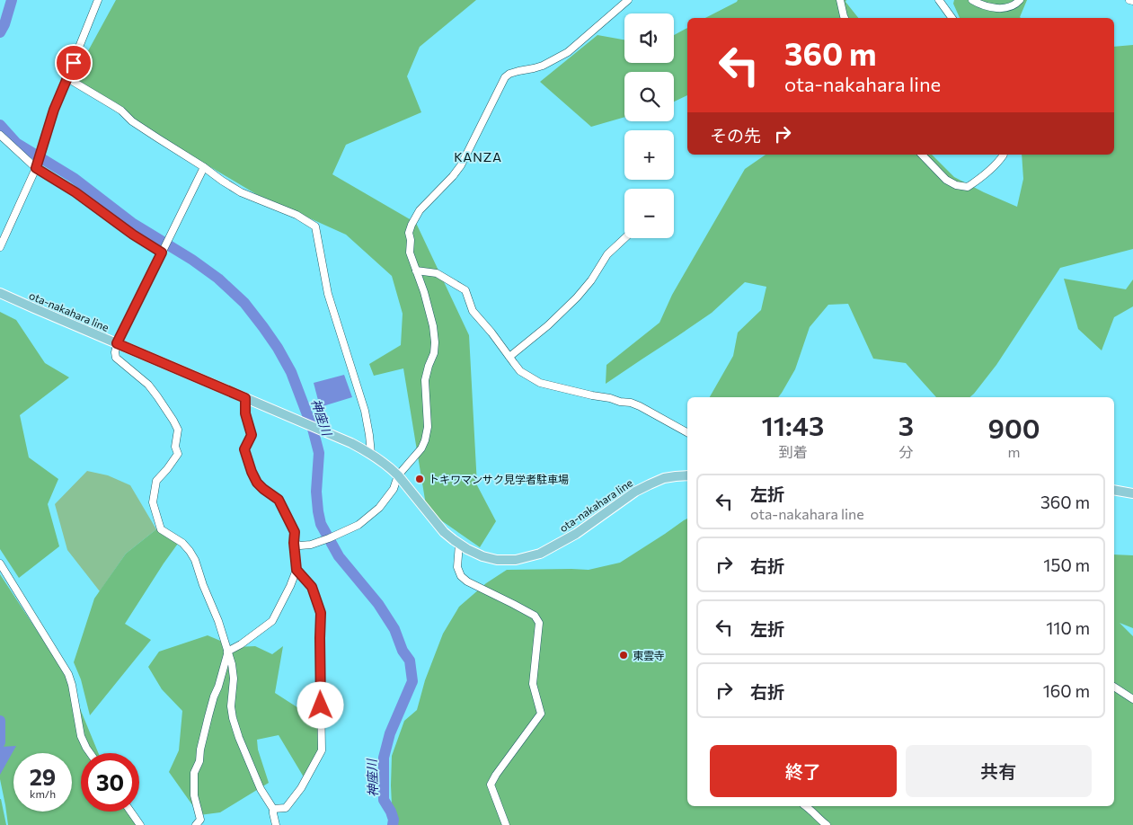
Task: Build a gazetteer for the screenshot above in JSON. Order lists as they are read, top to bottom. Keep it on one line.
{"streets":{"main road":["ota-nakahara line"]},"districts":["KANZA"],"water":["神座川"],"places":["トキワマンサク見学者駐車場","東雲寺"],"page":{"map_buttons":["+","−"],"turn":["360 m","ota-nakahara line"],"then":"その先","eta":["11:43","到着","3","分","900","m"],"list":[{"name":"左折","note":"ota-nakahara line","value":"360 m"},{"name":"右折","value":"150 m"},{"name":"左折","value":"110 m"},{"name":"右折","value":"160 m"}],"buttons":["終了","共有"],"speed":"29 km/h","limit":"30"}}
